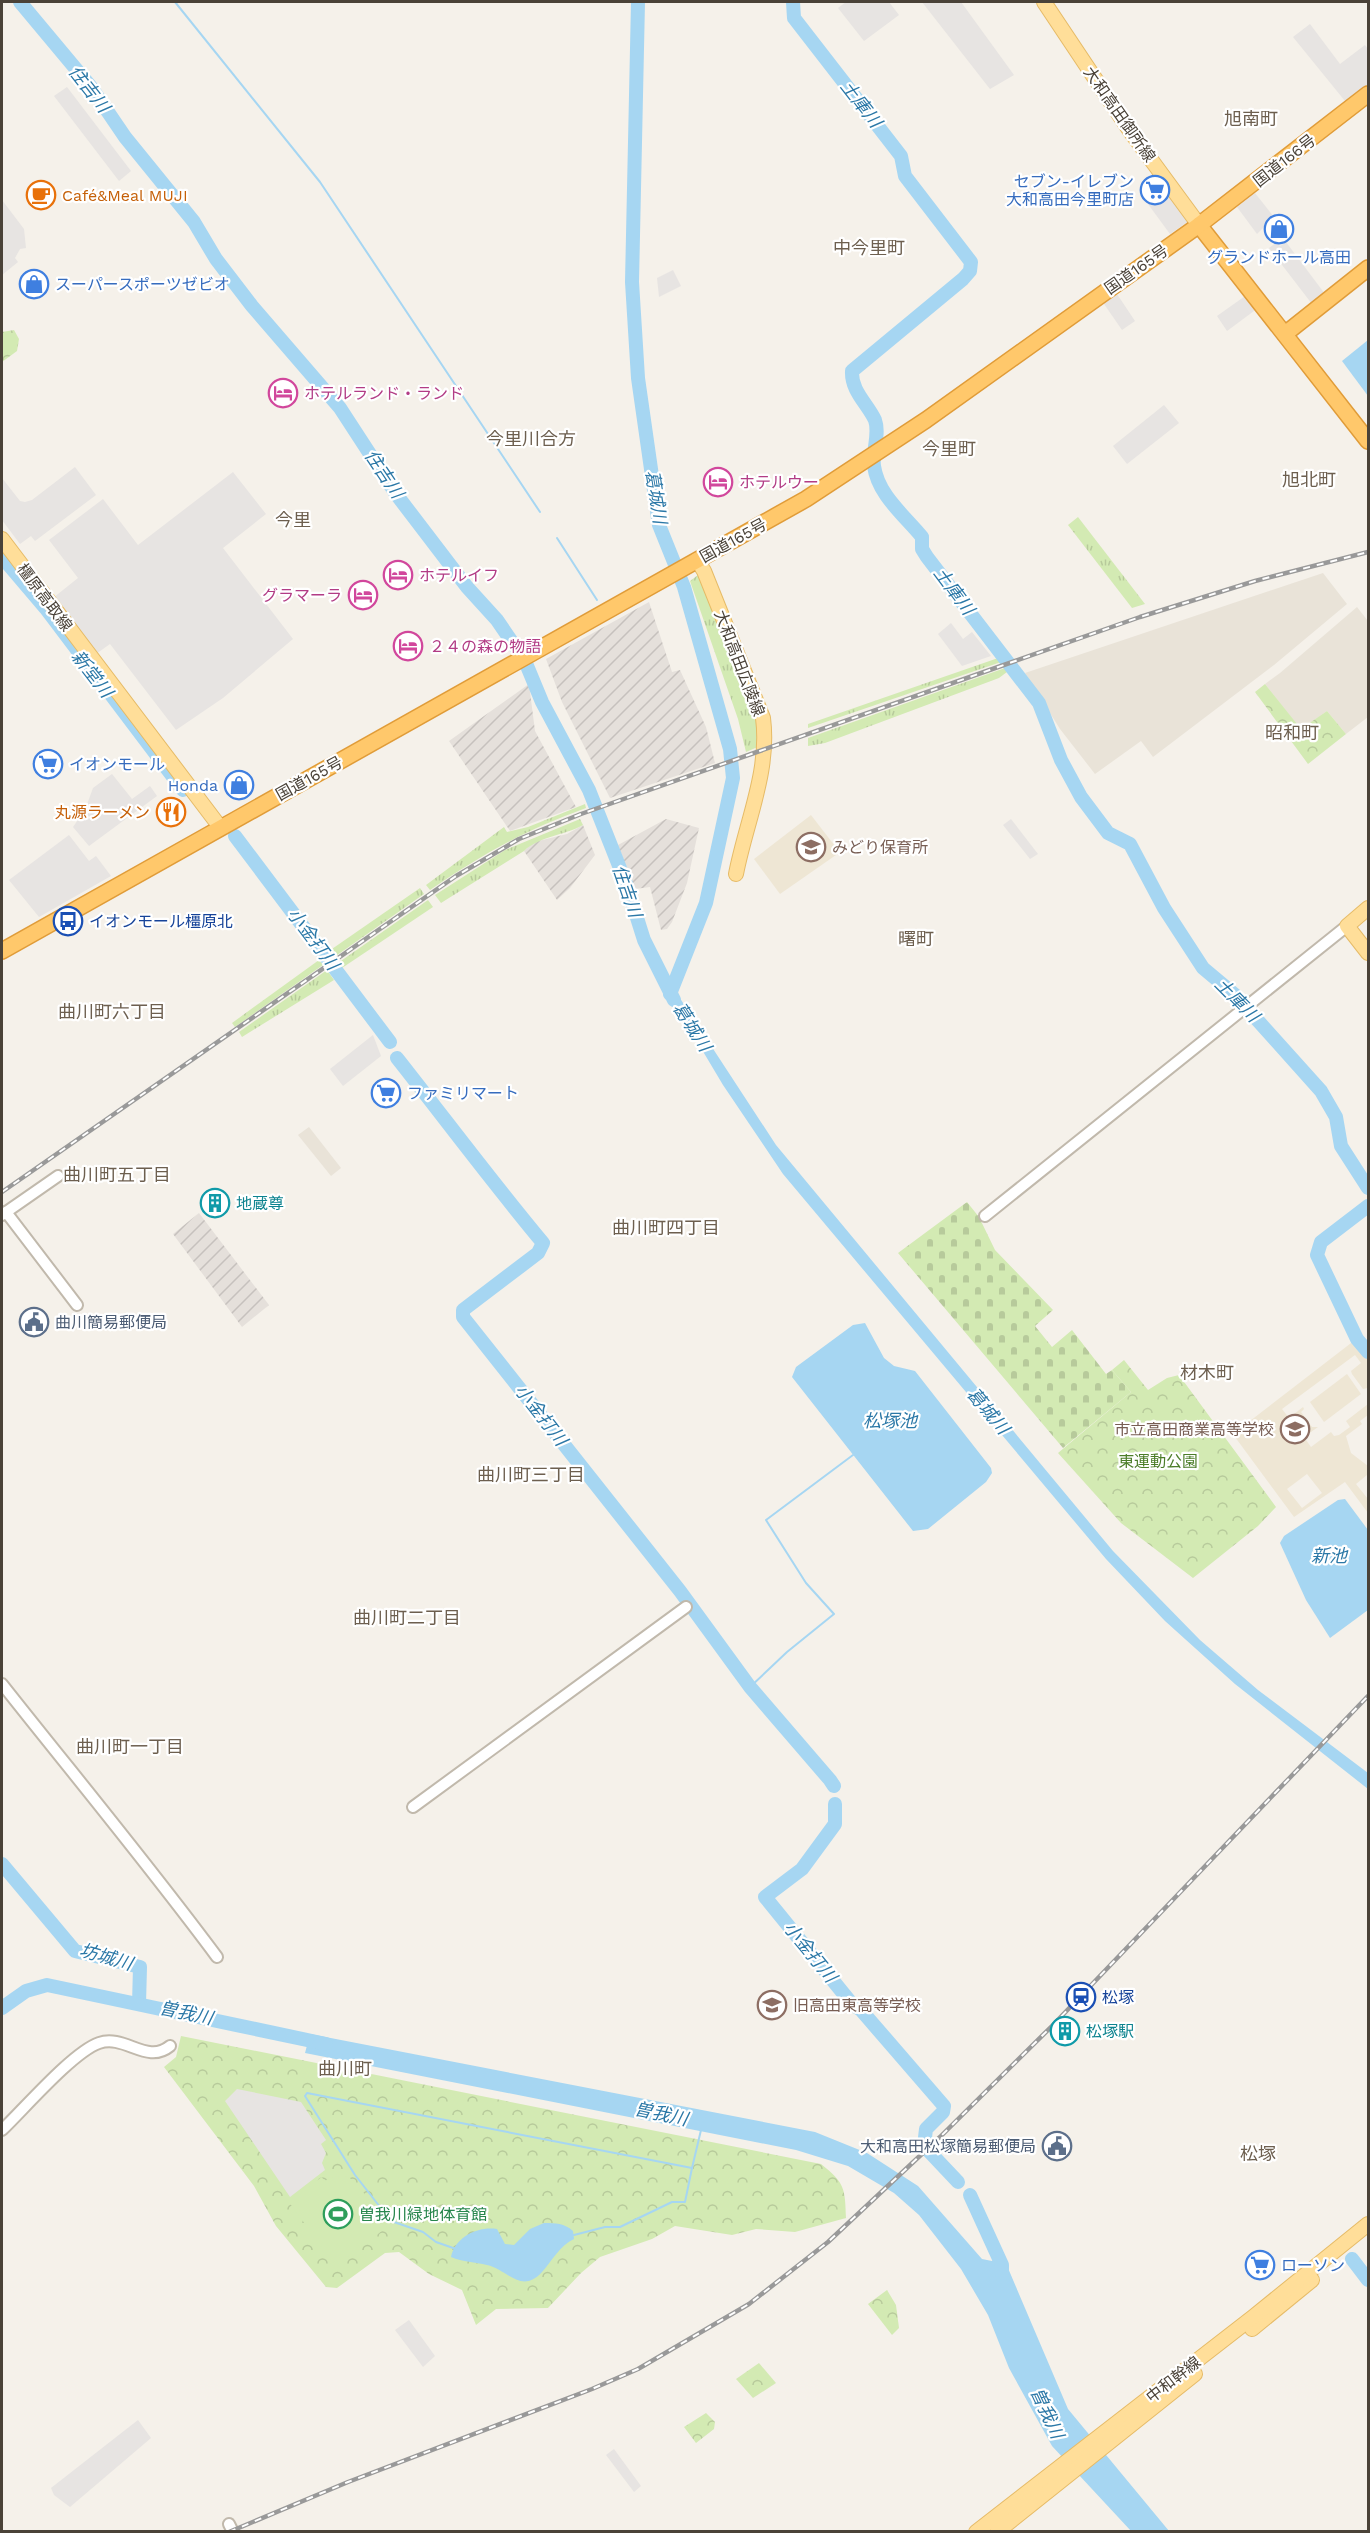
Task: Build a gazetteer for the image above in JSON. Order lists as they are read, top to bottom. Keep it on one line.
{"streets":{"highway":["国道166号","国道165号"],"main road":["大和高田御所線","橿原高取線","大和高田広陵線","中和幹線"]},"crossings":[["大和高田御所線","国道166号"],["大和高田御所線","国道165号"],["国道166号","国道165号"],["国道165号","橿原高取線"],["国道165号","大和高田広陵線"]],"districts":["旭南町","中今里町","今里川合方","今里町","旭北町","今里","昭和町","曙町","曲川町六丁目","曲川町五丁目","曲川町四丁目","材木町","曲川町三丁目","曲川町二丁目","曲川町一丁目","曲川町","松塚"],"water":["住吉川","土庫川","葛城川","新堂川","小金打川","松塚池","新池","坊城川","曽我川"],"parks":["東運動公園"],"places":{"supermarket":["セブン-イレブン 大和高田今里町店","イオンモール","ファミリマート","ローソン"],"cafe":["Café&Meal MUJI"],"shop":["グランドホール高田","スーパースポーツゼビオ","Honda"],"hotel":["ホテルランド・ランド","ホテルウー","ホテルイフ","グラマーラ","２４の森の物語"],"restaurant":["丸源ラーメン"],"school or university":["みどり保育所","市立高田商業高等学校","旧高田東高等学校"],"bus stop":["イオンモール橿原北"],"building":["地蔵尊","松塚駅"],"public building":["曲川簡易郵便局","大和高田松塚簡易郵便局"],"station":["松塚"],"sports":["曽我川緑地体育館"]}}
